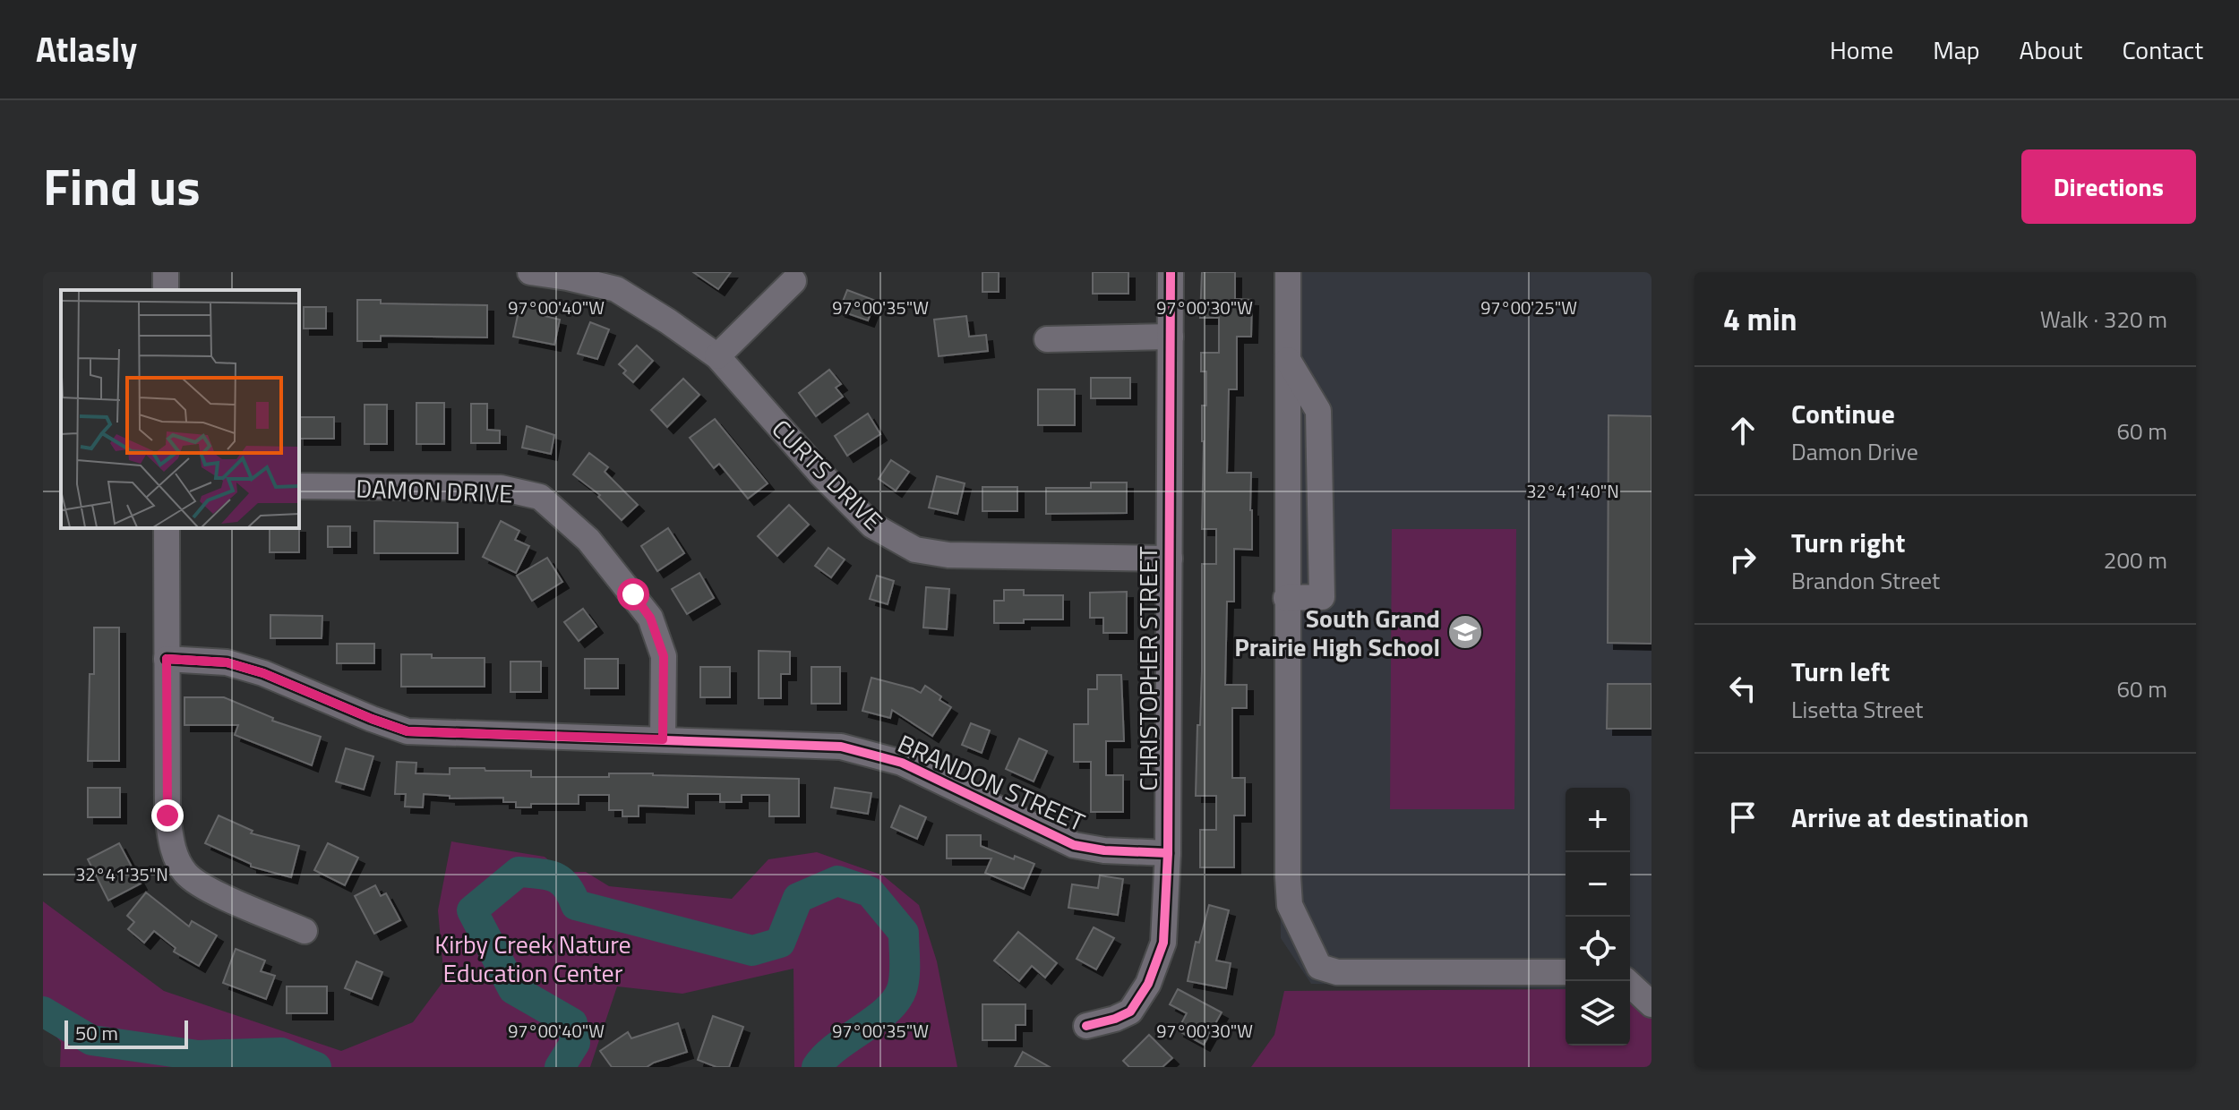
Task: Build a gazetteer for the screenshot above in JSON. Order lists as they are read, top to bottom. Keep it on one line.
{"streets":{"street":["CURTS DRIVE","DAMON DRIVE","CHRISTOPHER STREET","BRANDON STREET"]},"crossings":[["CURTS DRIVE","CHRISTOPHER STREET"],["DAMON DRIVE","BRANDON STREET"],["CHRISTOPHER STREET","BRANDON STREET"]],"parks":["Kirby Creek Nature Education Center"],"places":{"school or university":["South Grand Prairie High School"]},"scale_bar":"50 m","page":{"header":"Atlasly","nav":["Home","Map","About","Contact"],"title":"Find us","buttons":"Directions","heading":["4 min","Walk · 320 m"],"list":[["Continue","Damon Drive","60 m"],["Turn right","Brandon Street","200 m"],["Turn left","Lisetta Street","60 m"],"Arrive at destination"],"map_buttons":["+","−"],"scale":"50 m"},"coordinates":["97°00'40\"W","97°00'35\"W","97°00'30\"W","97°00'25\"W","32°41'40\"N","32°41'35\"N"]}
